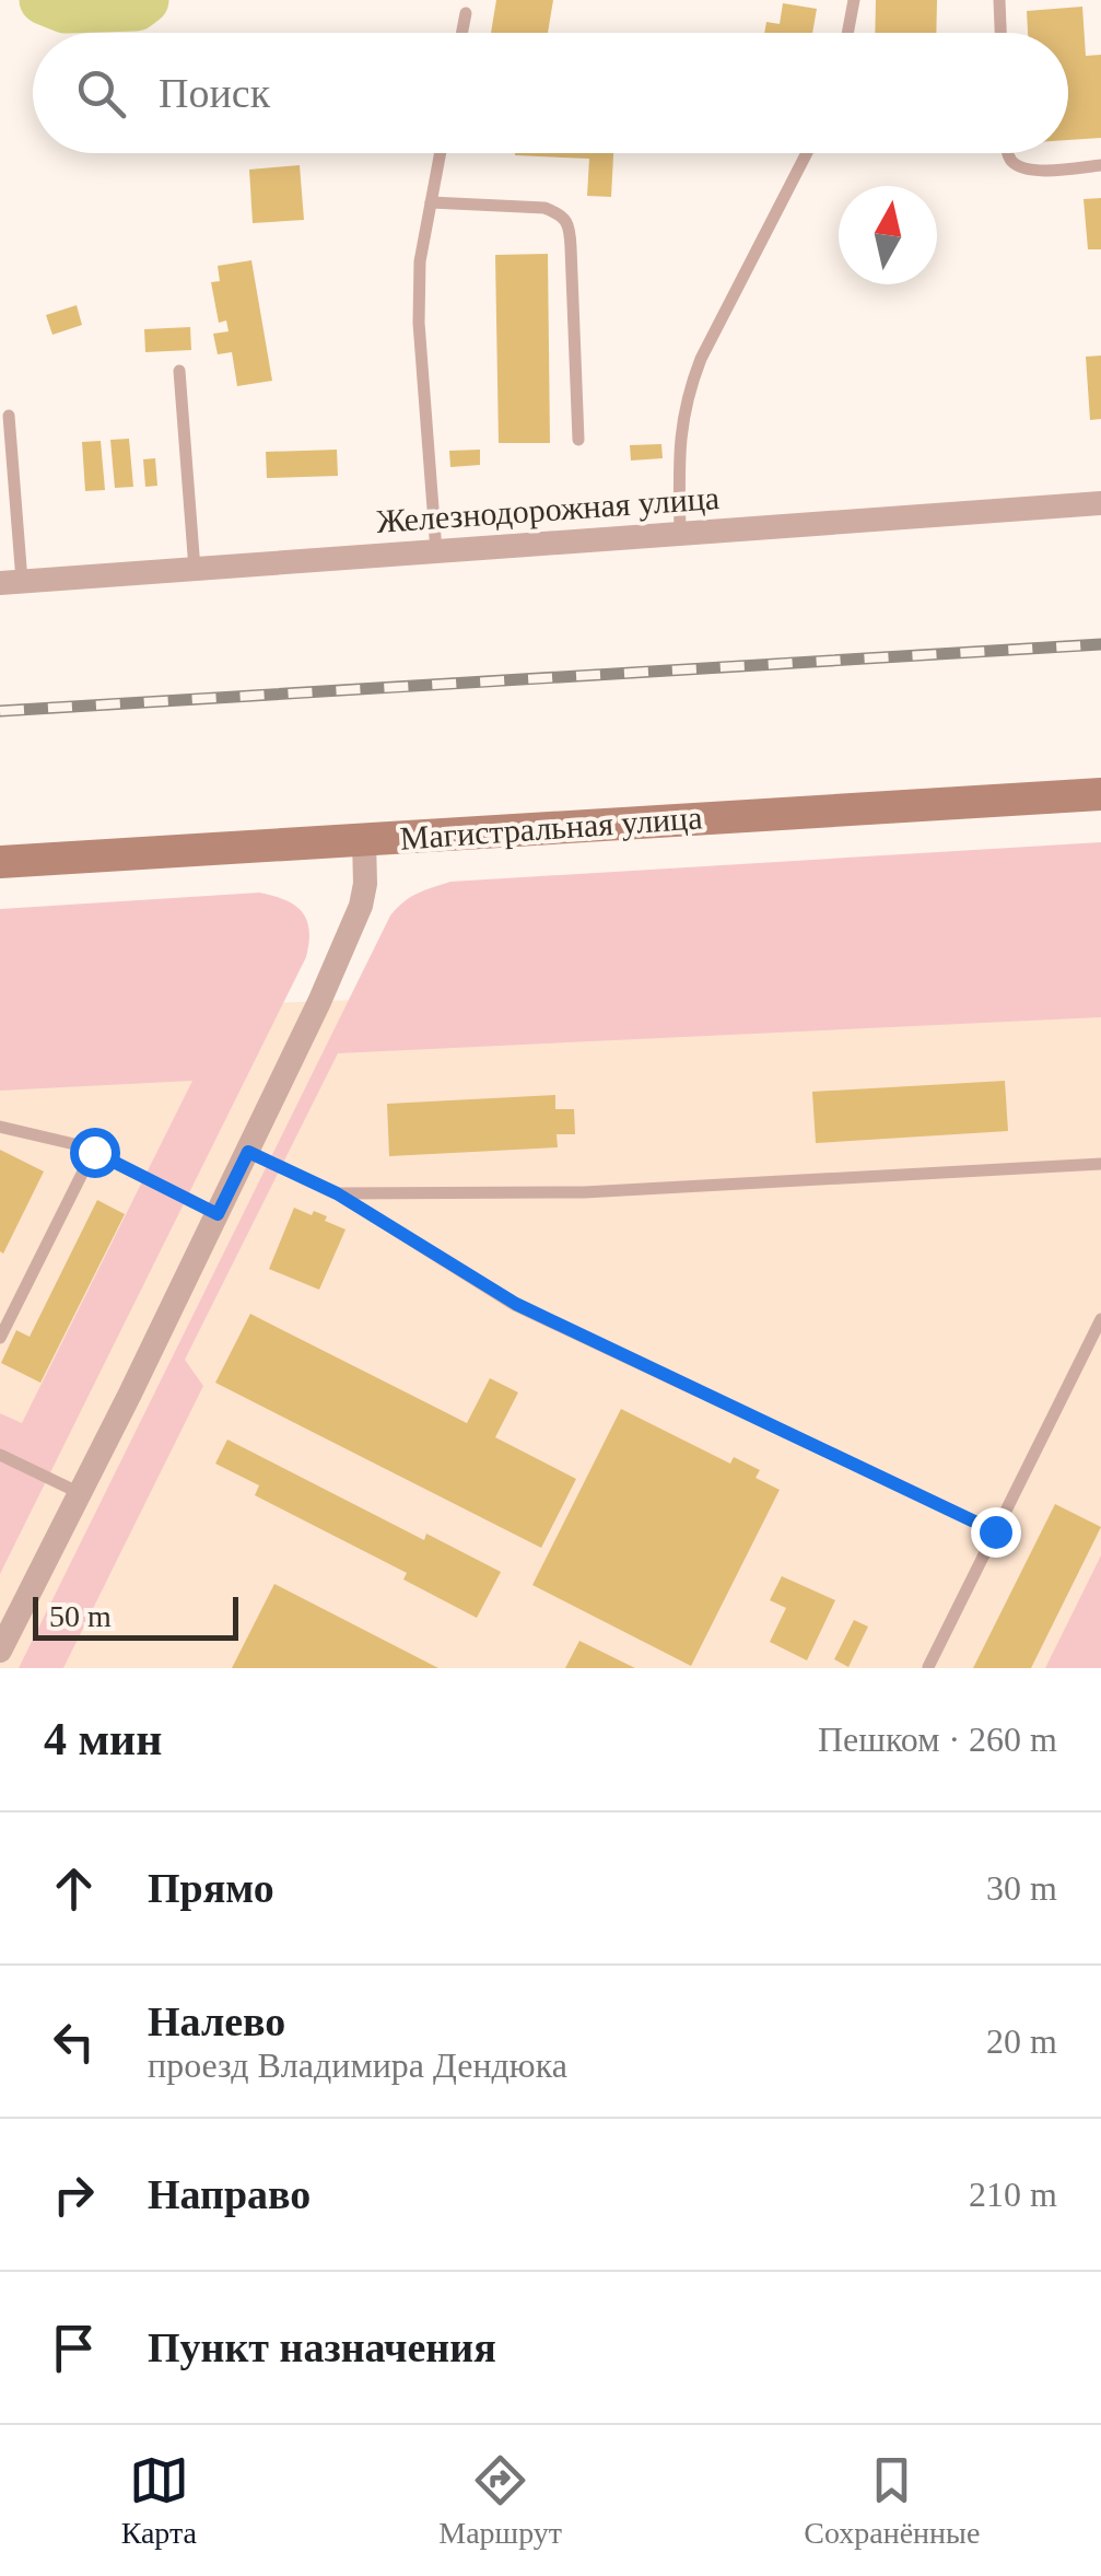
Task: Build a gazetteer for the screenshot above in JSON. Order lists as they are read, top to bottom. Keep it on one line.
{"streets":{"main road":["Магистральная улица"],"street":["Железнодорожная улица"]},"scale_bar":"50 m","north":"top","page":{"search":"Поиск","scale":"50 m","heading":["4 мин","Пешком · 260 m"],"list":[["Прямо","30 m"],["Налево","проезд Владимира Дендюка","20 m"],["Направо","210 m"],"Пункт назначения"],"nav":["Карта","Маршрут","Сохранённые"]}}
